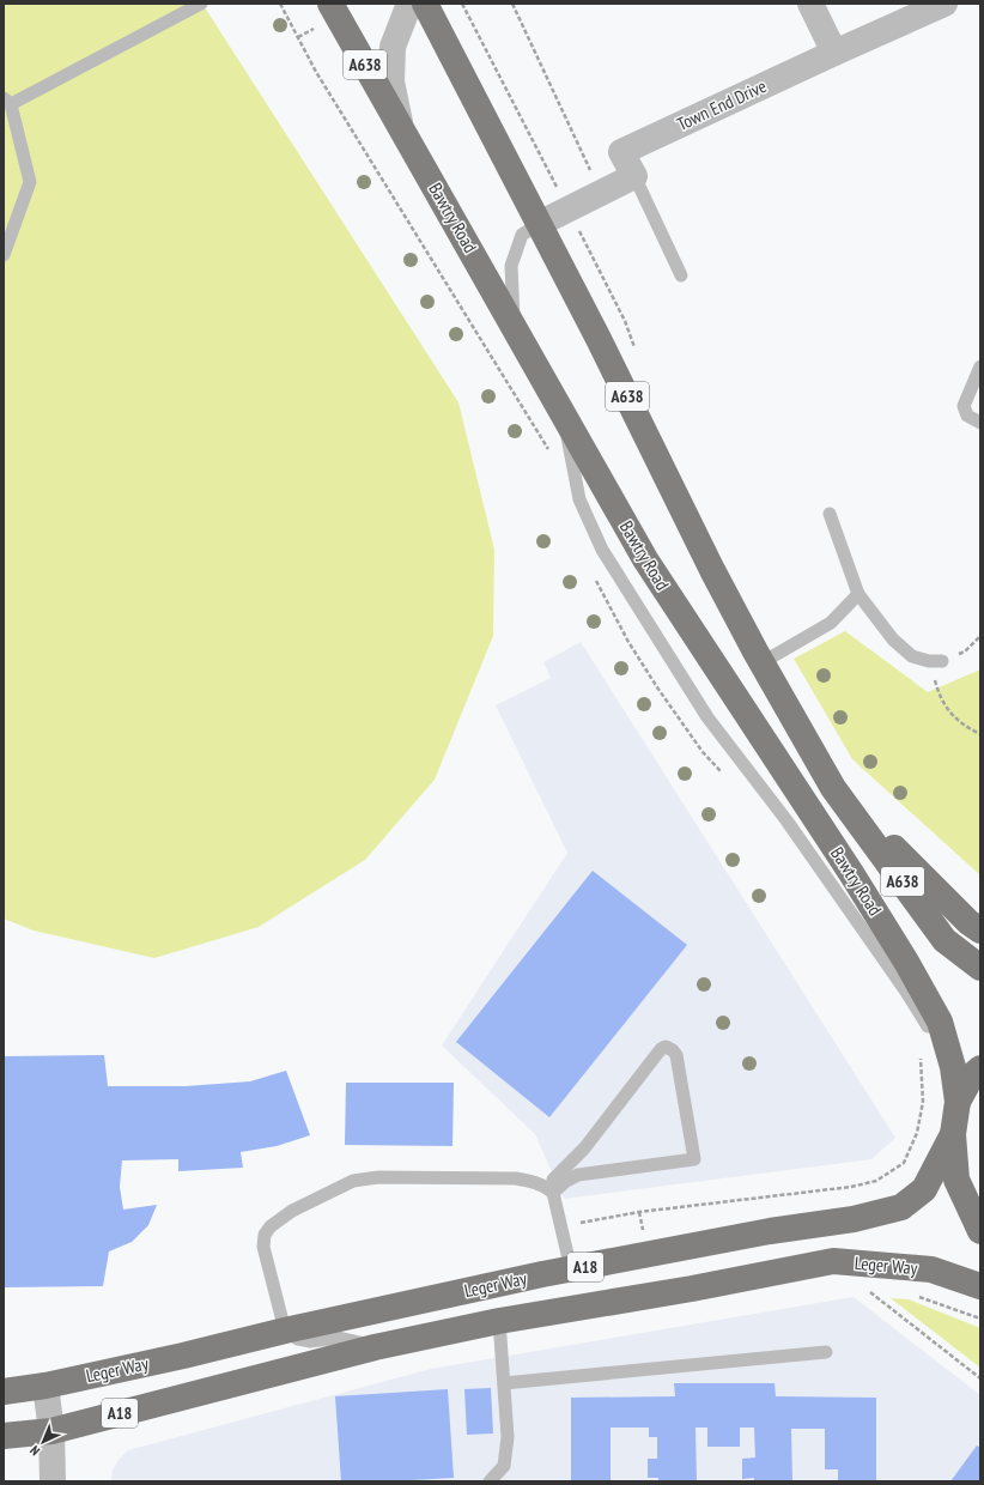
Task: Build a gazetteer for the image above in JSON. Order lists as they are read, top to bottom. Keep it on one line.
{"streets":{"highway":["A638","Bawtry Road","Leger Way","A18"],"street":["Town End Drive"]},"north":"bottom left"}
